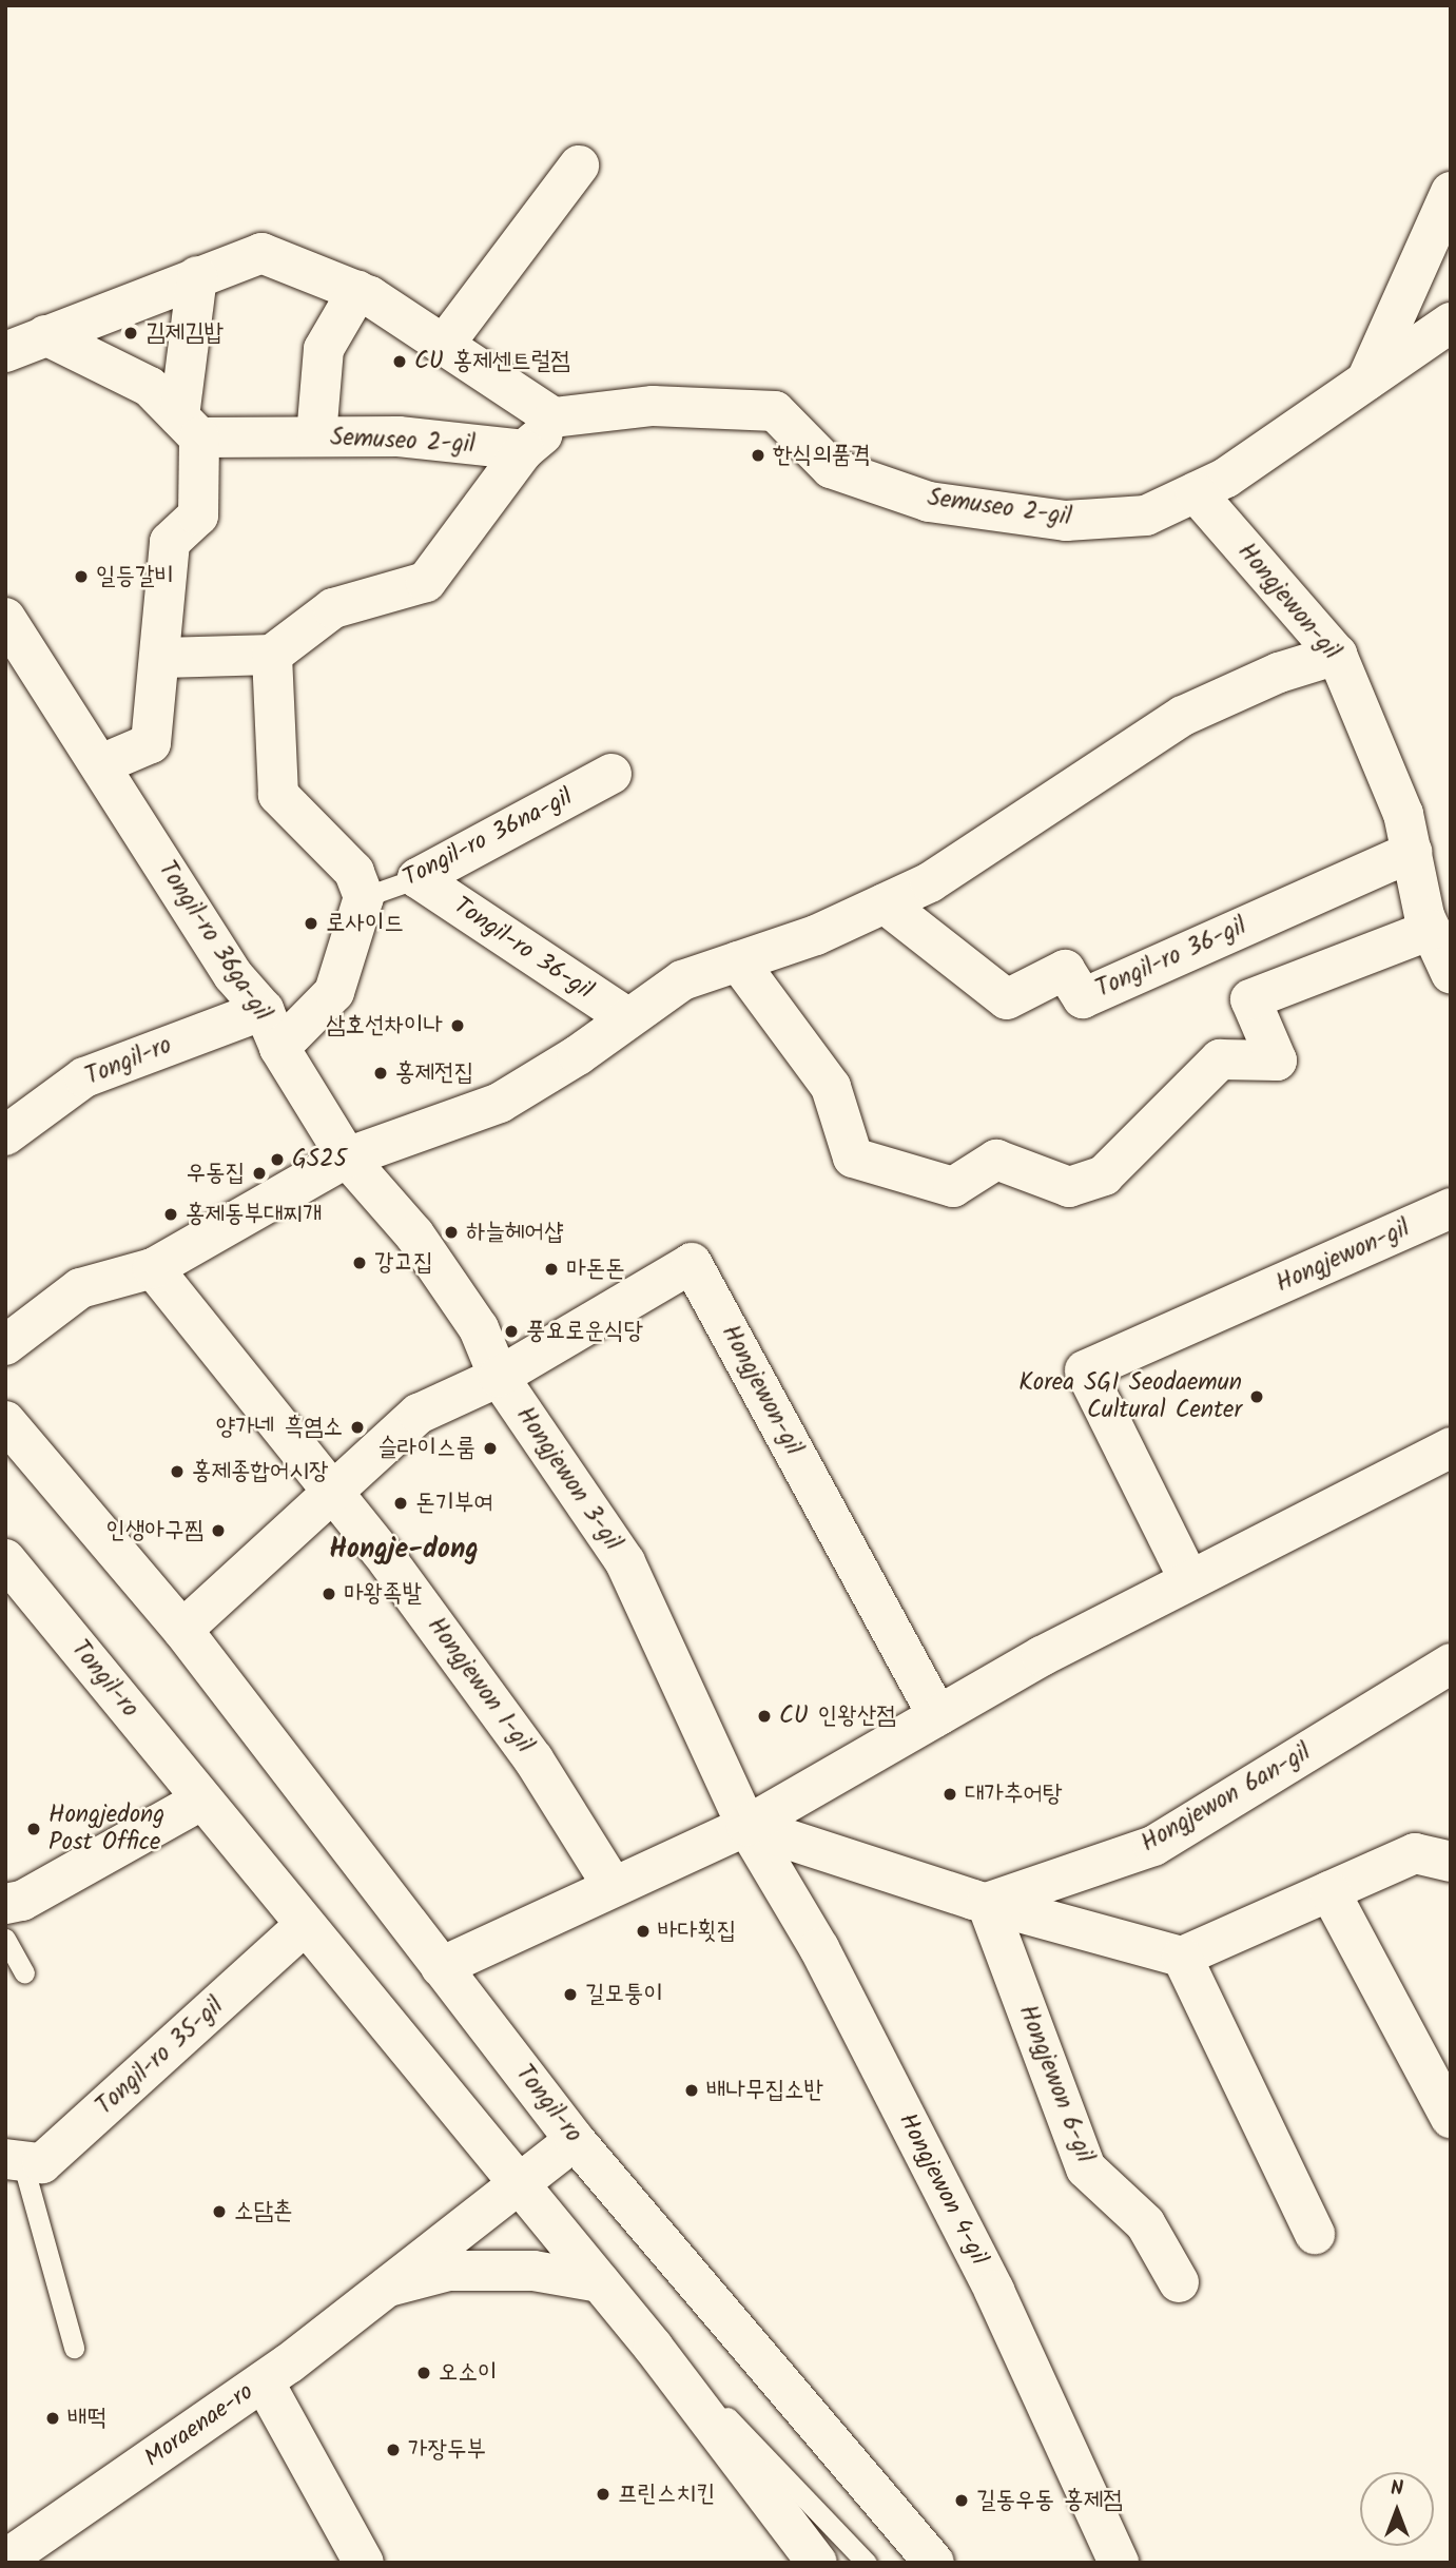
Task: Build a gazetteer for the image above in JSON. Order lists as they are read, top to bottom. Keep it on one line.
{"streets":{"street":["Semuseo 2-gil","Hongjewon-gil","Tongil-ro 36na-gil","Tongil-ro 36ga-gil","Tongil-ro 36-gil","Tongil-ro","Hongjewon 3-gil","Hongjewon 1-gil","Hongjewon 6an-gil","Tongil-ro 35-gil","Hongjewon 6-gil","Hongjewon 4-gil","Moraenae-ro"]},"crossings":[["Semuseo 2-gil","Hongjewon-gil"],["Hongjewon-gil","Tongil-ro 36-gil"],["Hongjewon-gil","Hongjewon 3-gil"],["Tongil-ro 36na-gil","Tongil-ro 36-gil"],["Tongil-ro 36ga-gil","Tongil-ro"],["Tongil-ro 36ga-gil","Hongjewon 3-gil"],["Tongil-ro","Tongil-ro 35-gil"],["Tongil-ro","Moraenae-ro"],["Hongjewon 3-gil","Hongjewon 4-gil"],["Hongjewon 6an-gil","Hongjewon 6-gil"]],"districts":["Hongje-dong"],"places":["김제김밥","CU 홍제센트럴점","한식의품격","일등갈비","로사이드","삼호선차이나","홍제전집","GS25","우동집","홍제동부대찌개","하늘헤어샵","강고집","마돈돈","풍요로운식당","Korea SGI Seodaemun Cultural Center","양가네 흑염소","슬라이스룸","홍제종합어시장","돈기부여","인생아구찜","마왕족발","CU 인왕산점","대가추어탕","Hongjedong Post Office","바다횟집","길모퉁이","배나무집소반","소담촌","오소이","배떡","가장두부","프린스치킨","길동우동 홍제점"],"north":"top"}
